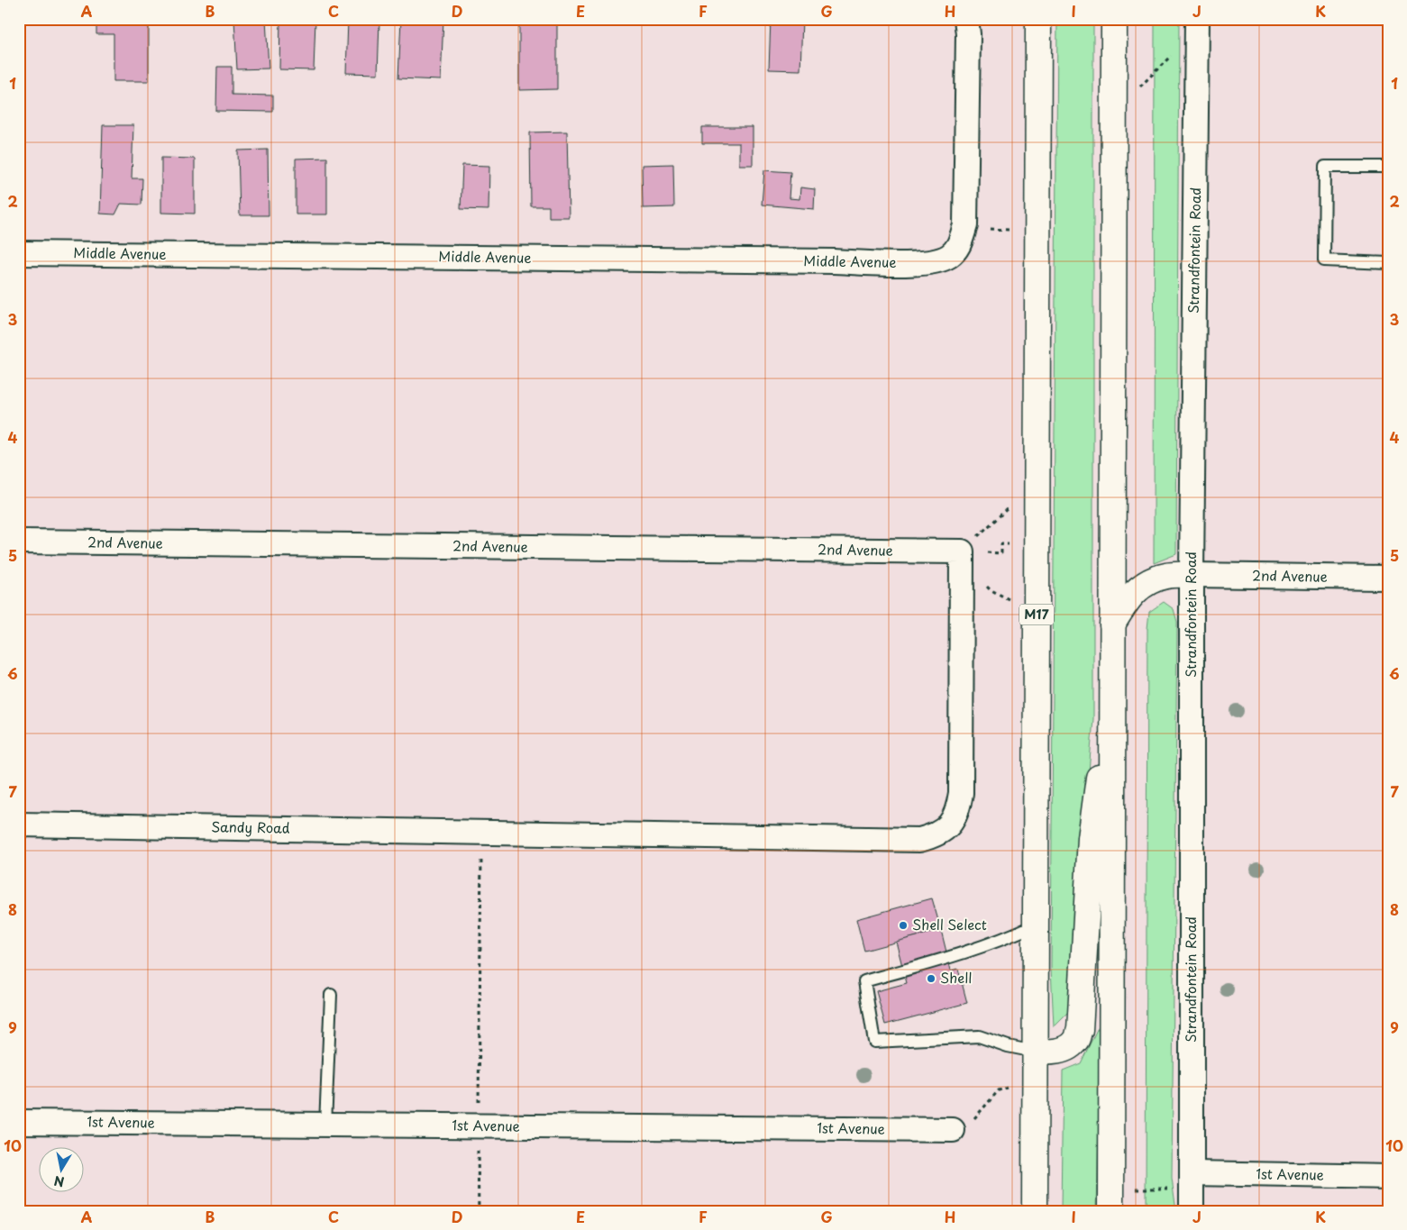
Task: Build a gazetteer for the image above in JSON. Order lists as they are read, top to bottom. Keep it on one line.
{"streets":{"main road":["M17"],"street":["Strandfontein Road","Middle Avenue","2nd Avenue","Sandy Road","1st Avenue"]},"crossings":[["Strandfontein Road","2nd Avenue"],["Strandfontein Road","1st Avenue"],["2nd Avenue","Sandy Road"]],"places":["Shell Select","Shell"],"north":"bottom","grid":{"columns":["A","B","C","D","E","F","G","H","I","J","K"],"rows":["1","2","3","4","5","6","7","8","9","10"]}}
